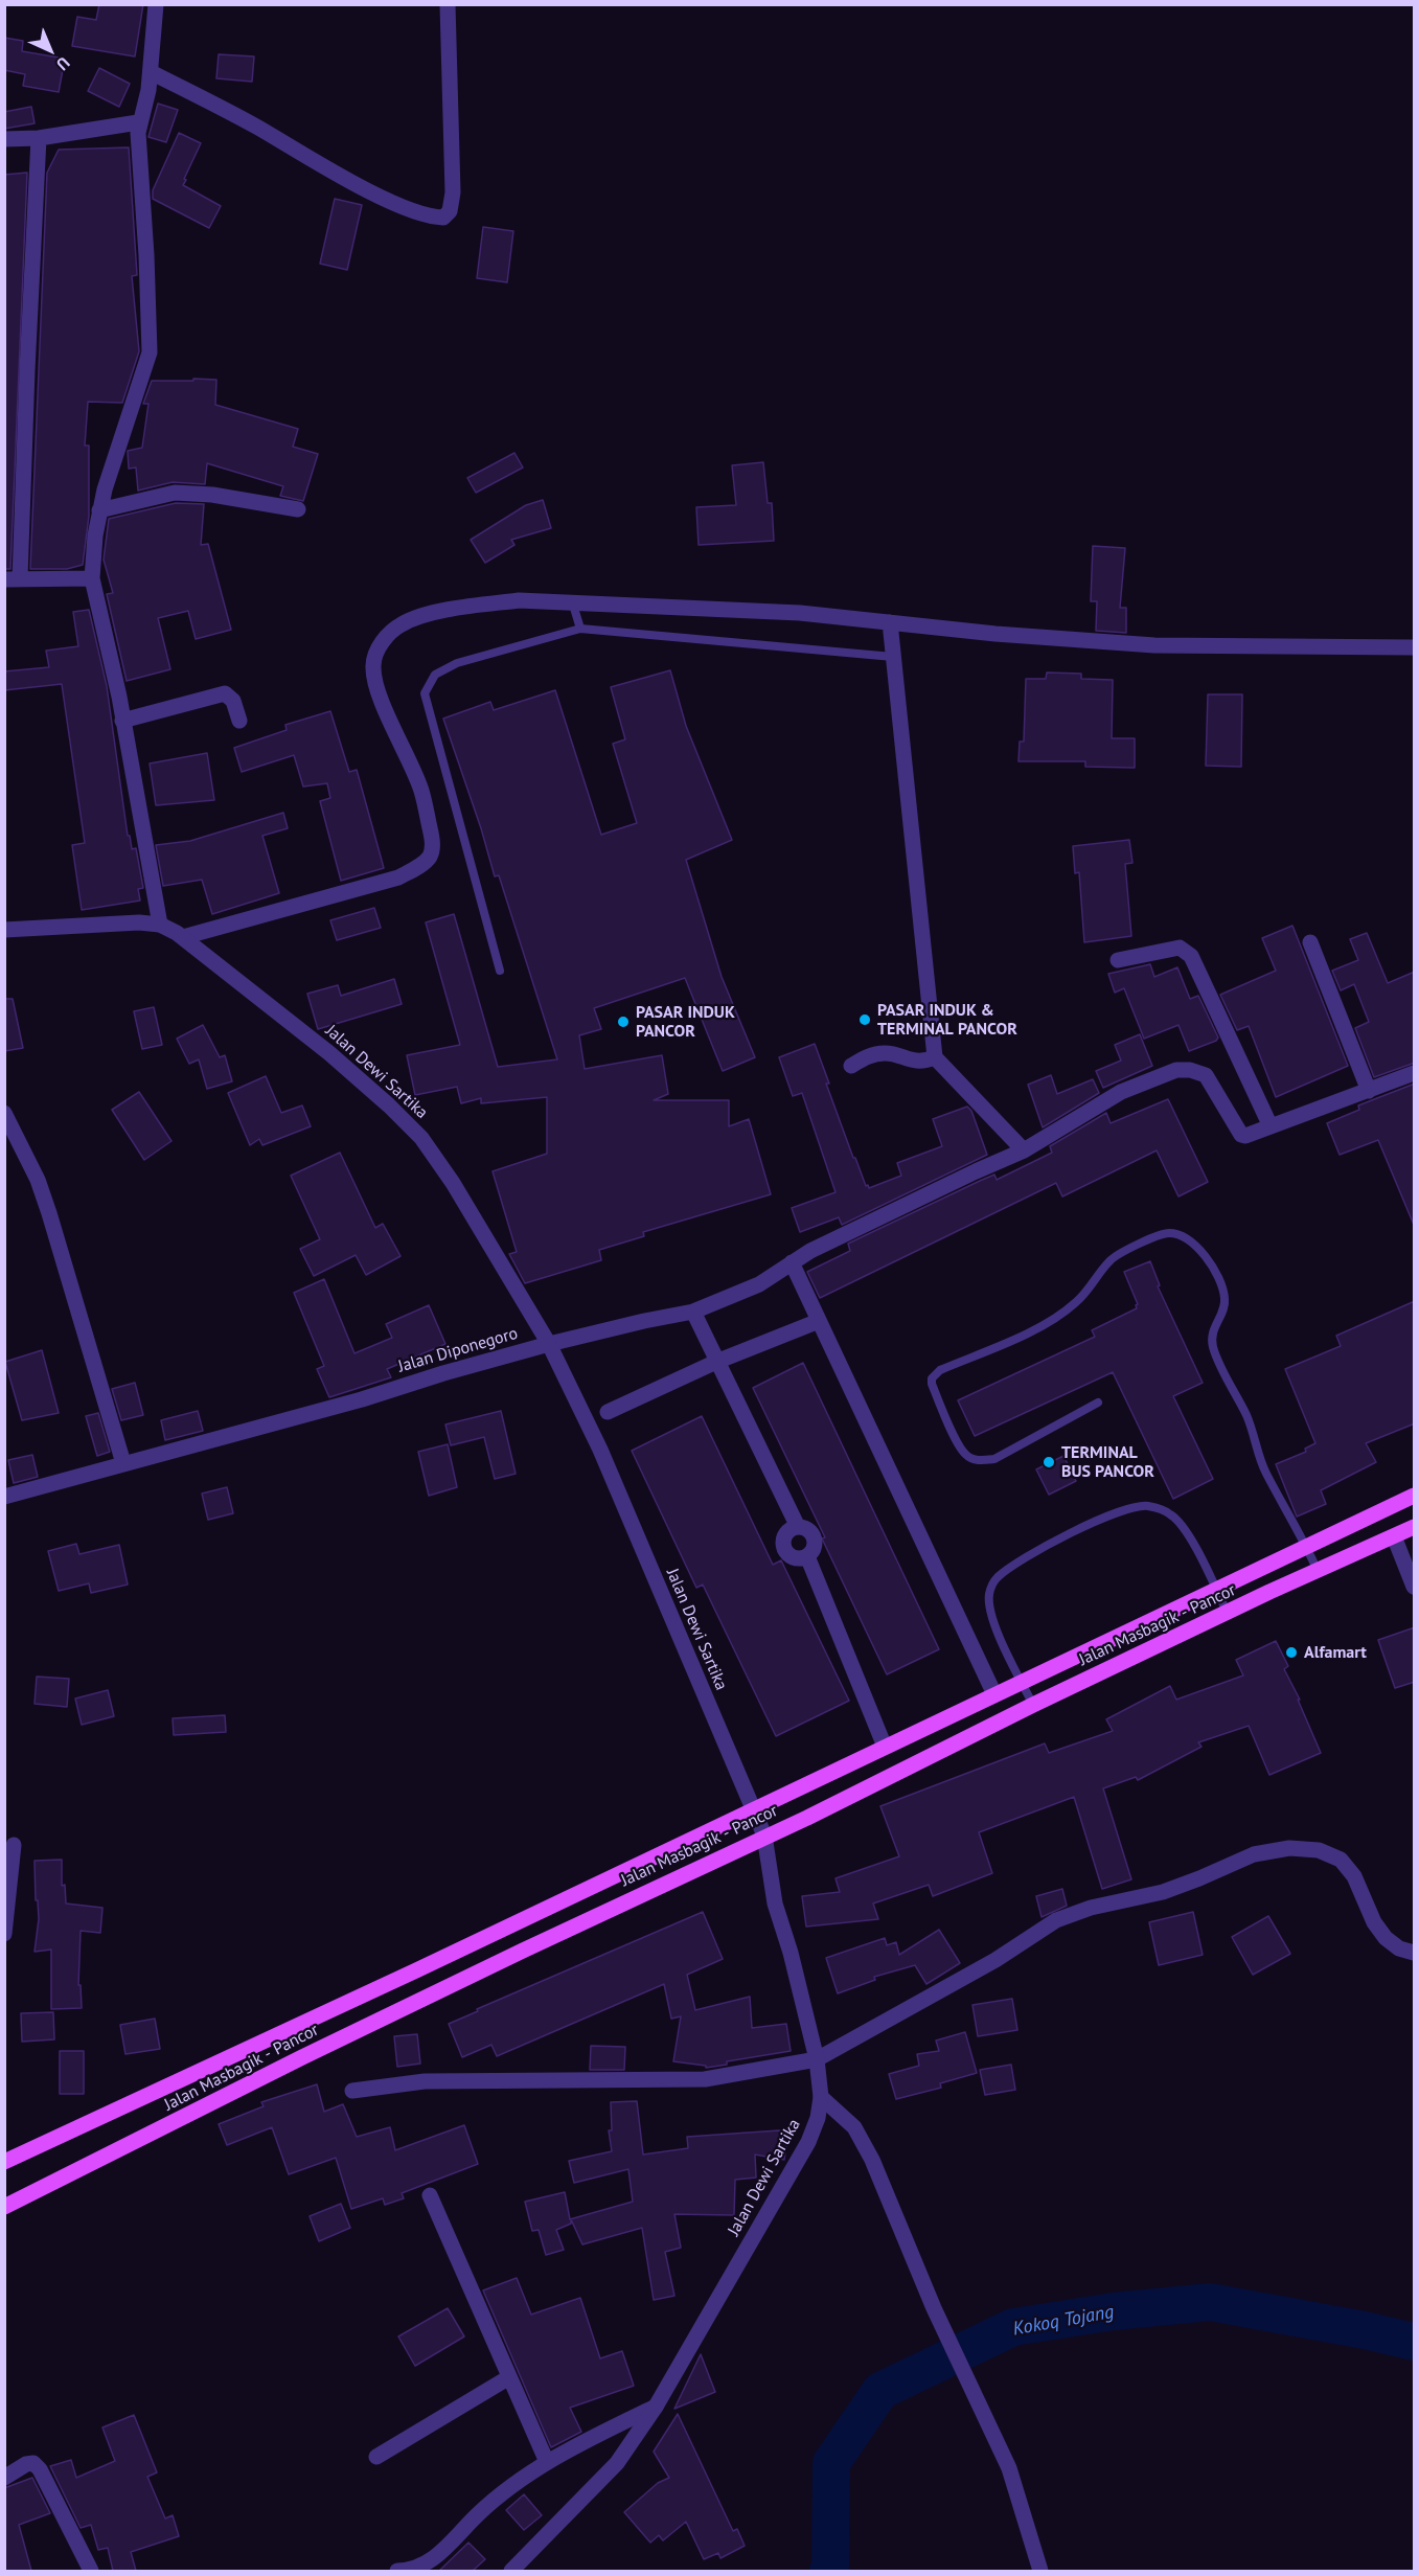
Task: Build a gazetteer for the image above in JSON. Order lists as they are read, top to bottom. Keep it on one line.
{"streets":{"main road":["Jalan Masbagik - Pancor"],"street":["Jalan Dewi Sartika","Jalan Diponegoro"]},"crossings":[["Jalan Dewi Sartika","Jalan Diponegoro"],["Jalan Dewi Sartika","Jalan Masbagik - Pancor"]],"water":["Kokoq Tojang"],"places":["PASAR INDUK & TERMINAL PANCOR","PASAR INDUK PANCOR","TERMINAL BUS PANCOR","Alfamart"],"north":"bottom right"}
